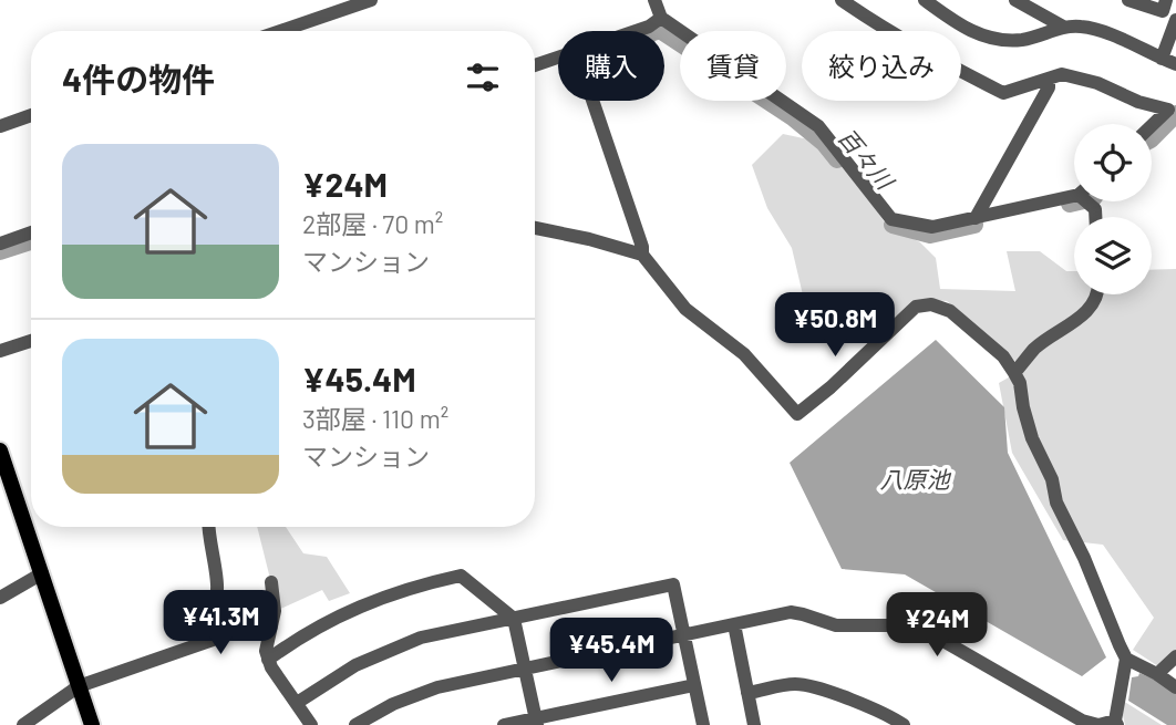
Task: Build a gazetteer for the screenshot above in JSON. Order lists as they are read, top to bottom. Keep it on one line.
{"water":["百々川","八原池"],"page":{"chip":["購入","賃貸","絞り込み"],"heading":"4件の物件","list":[{"name":"¥24M","note":"2部屋 · 70 m² · マンション"},{"name":"¥45.4M","note":"3部屋 · 110 m² · マンション"}],"price":["¥50.8M","¥41.3M","¥24M","¥45.4M"]}}
